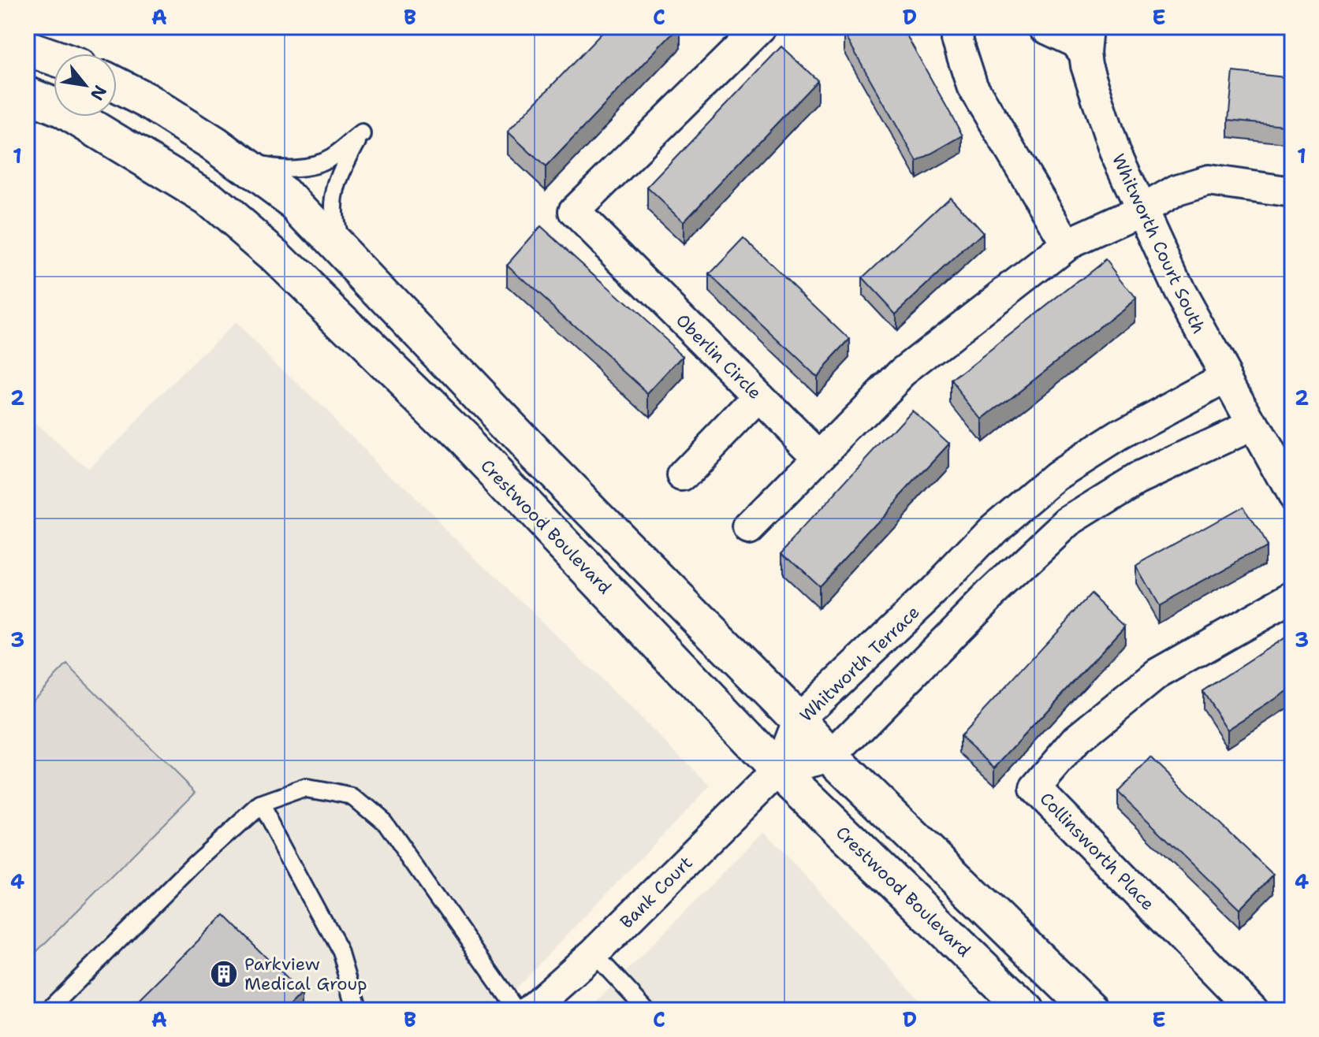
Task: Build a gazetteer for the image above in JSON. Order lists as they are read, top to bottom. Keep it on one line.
{"streets":{"main road":["Crestwood Boulevard"],"street":["Whitworth Court South","Oberlin Circle","Whitworth Terrace","Collinsworth Place","Bank Court"]},"crossings":[["Whitworth Court South","Whitworth Terrace"],["Crestwood Boulevard","Whitworth Terrace"],["Crestwood Boulevard","Bank Court"],["Whitworth Terrace","Bank Court"]],"places":{"building":["Parkview Medical Group"]},"north":"bottom right","grid":{"columns":["A","B","C","D","E"],"rows":["1","2","3","4"]}}
